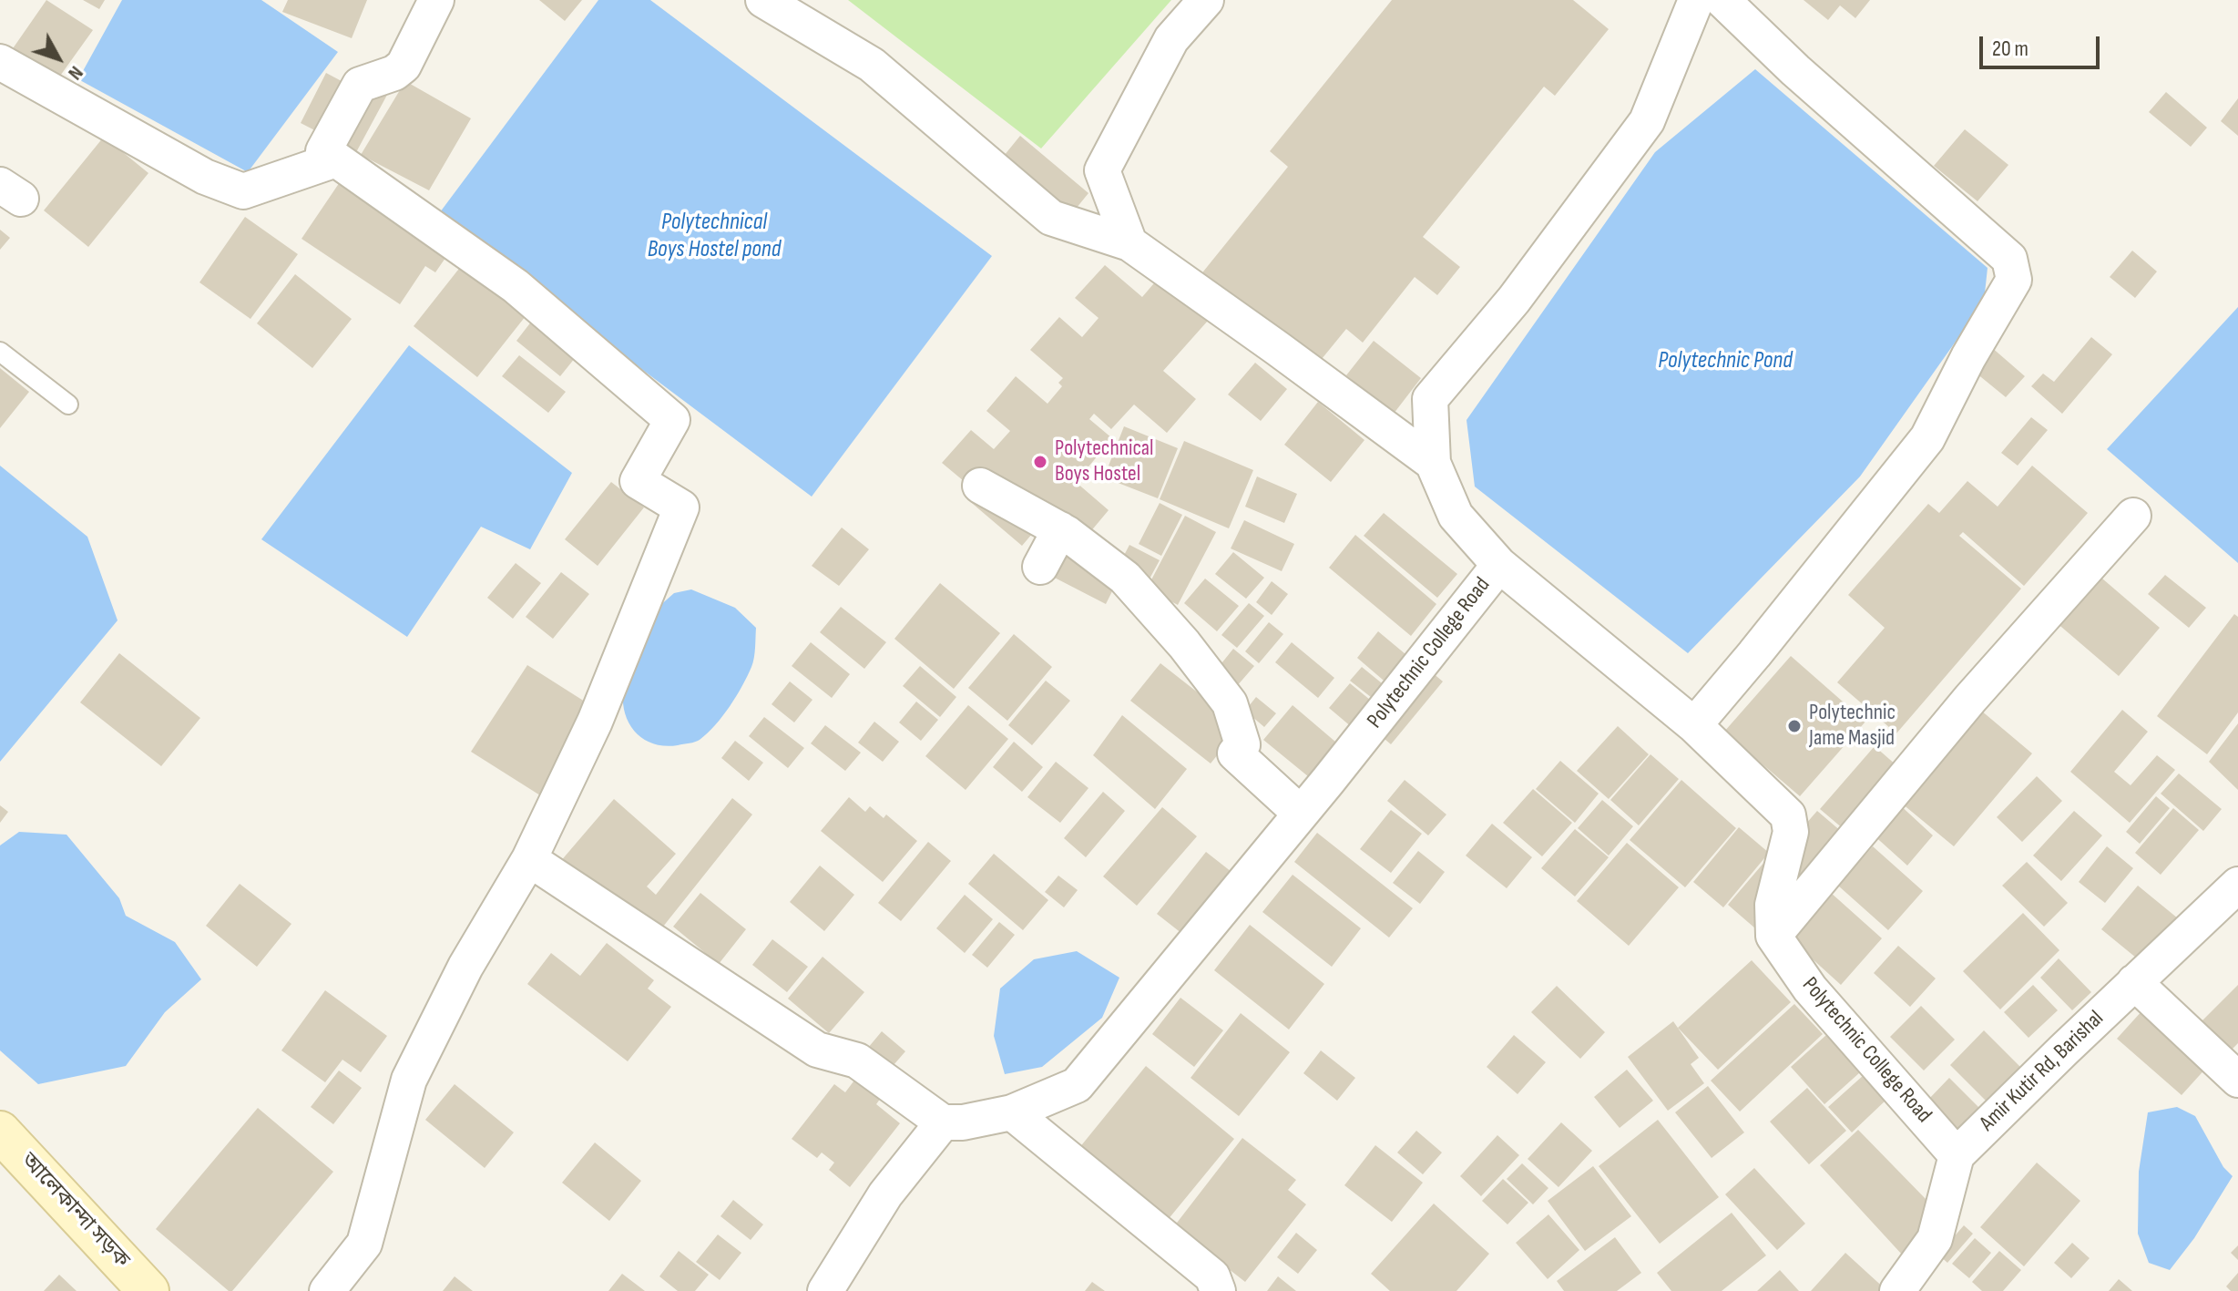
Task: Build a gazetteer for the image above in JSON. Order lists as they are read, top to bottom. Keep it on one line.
{"streets":{"main road":["আলেকান্দা সড়ক"],"street":["Polytechnic College Road","Amir Kutir Rd, Barishal"]},"crossings":[["Polytechnic College Road","Amir Kutir Rd, Barishal"]],"water":["Polytechnical Boys Hostel pond","Polytechnic Pond"],"places":["Polytechnical Boys Hostel","Polytechnic Jame Masjid"],"scale_bar":"20 m","north":"bottom right"}
